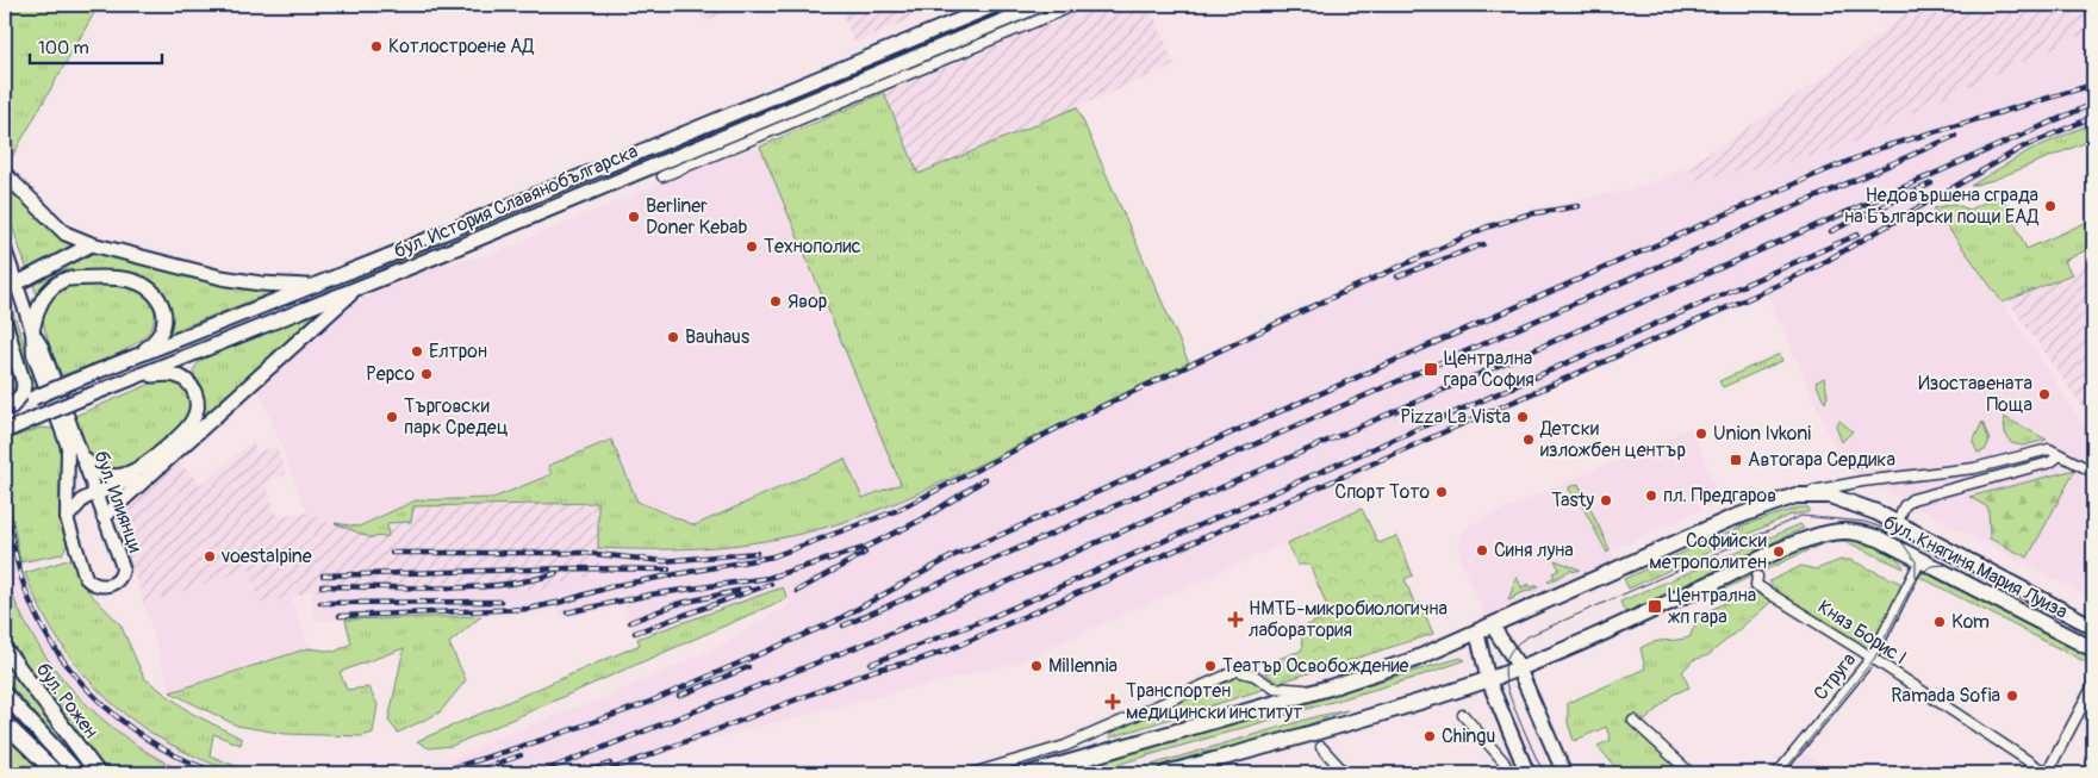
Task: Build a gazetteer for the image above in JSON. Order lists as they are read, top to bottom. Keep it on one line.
{"streets":{"main road":["бул. История Славянобългарска","бул. Княгиня Мария Луиза","бул. Рожен"],"street":["бул. Илиянци","Княз Борис I","Струга"]},"crossings":[["бул. Княгиня Мария Луиза","Струга"],["Княз Борис I","Струга"]],"places":{"other":["Котлостроене АД","Недовършена сграда на Български пощи ЕАД","Berliner Doner Kebab","Технополис","Явор","Bauhaus","Елтрон","Pepco","Изоставената Поща","Търговски парк Средец","Pizza La Vista","Union Ivkoni","Детски изложбен център","Спорт Тото","пл. Предгаров","Tasty","Синя луна","Софийски метрополитен","voestalpine","Kom","Millennia","Театър Освобождение","Ramada Sofia","Chingu"],"transit":["Централна гара София","Автогара Сердика","Централна жп гара"],"health":["НМТБ-микробиологична лаборатория","Транспортен медицински институт"]},"scale_bar":"100 m"}
